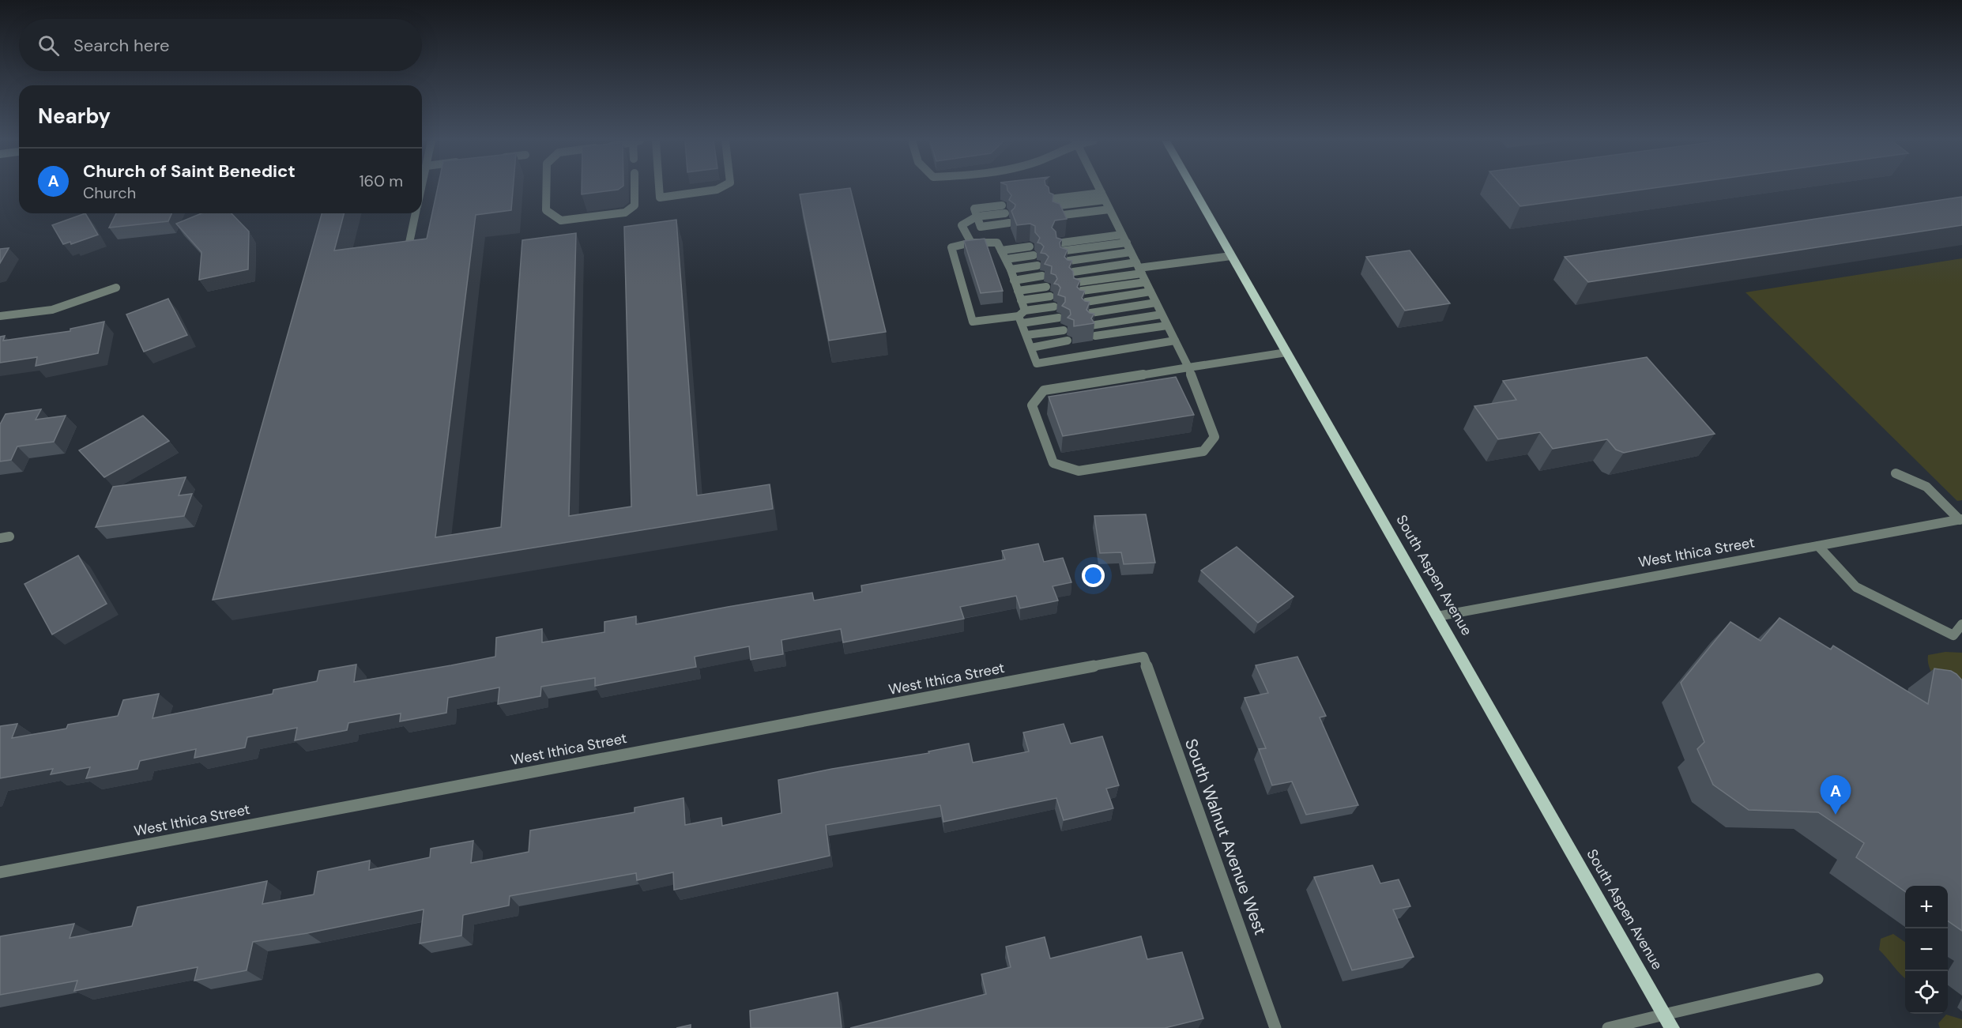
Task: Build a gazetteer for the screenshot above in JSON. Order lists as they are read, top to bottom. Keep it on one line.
{"streets":{"main road":["South Aspen Avenue"],"street":["West Ithica Street","South Walnut Avenue West"]},"crossings":[["West Ithica Street","South Aspen Avenue"],["West Ithica Street","South Walnut Avenue West"]],"page":{"search":"Search here","heading":"Nearby","list":[{"mark":"A","name":"Church of Saint Benedict","note":"Church","value":"160 m"}],"pins":"A","map_buttons":["+","−"]}}
